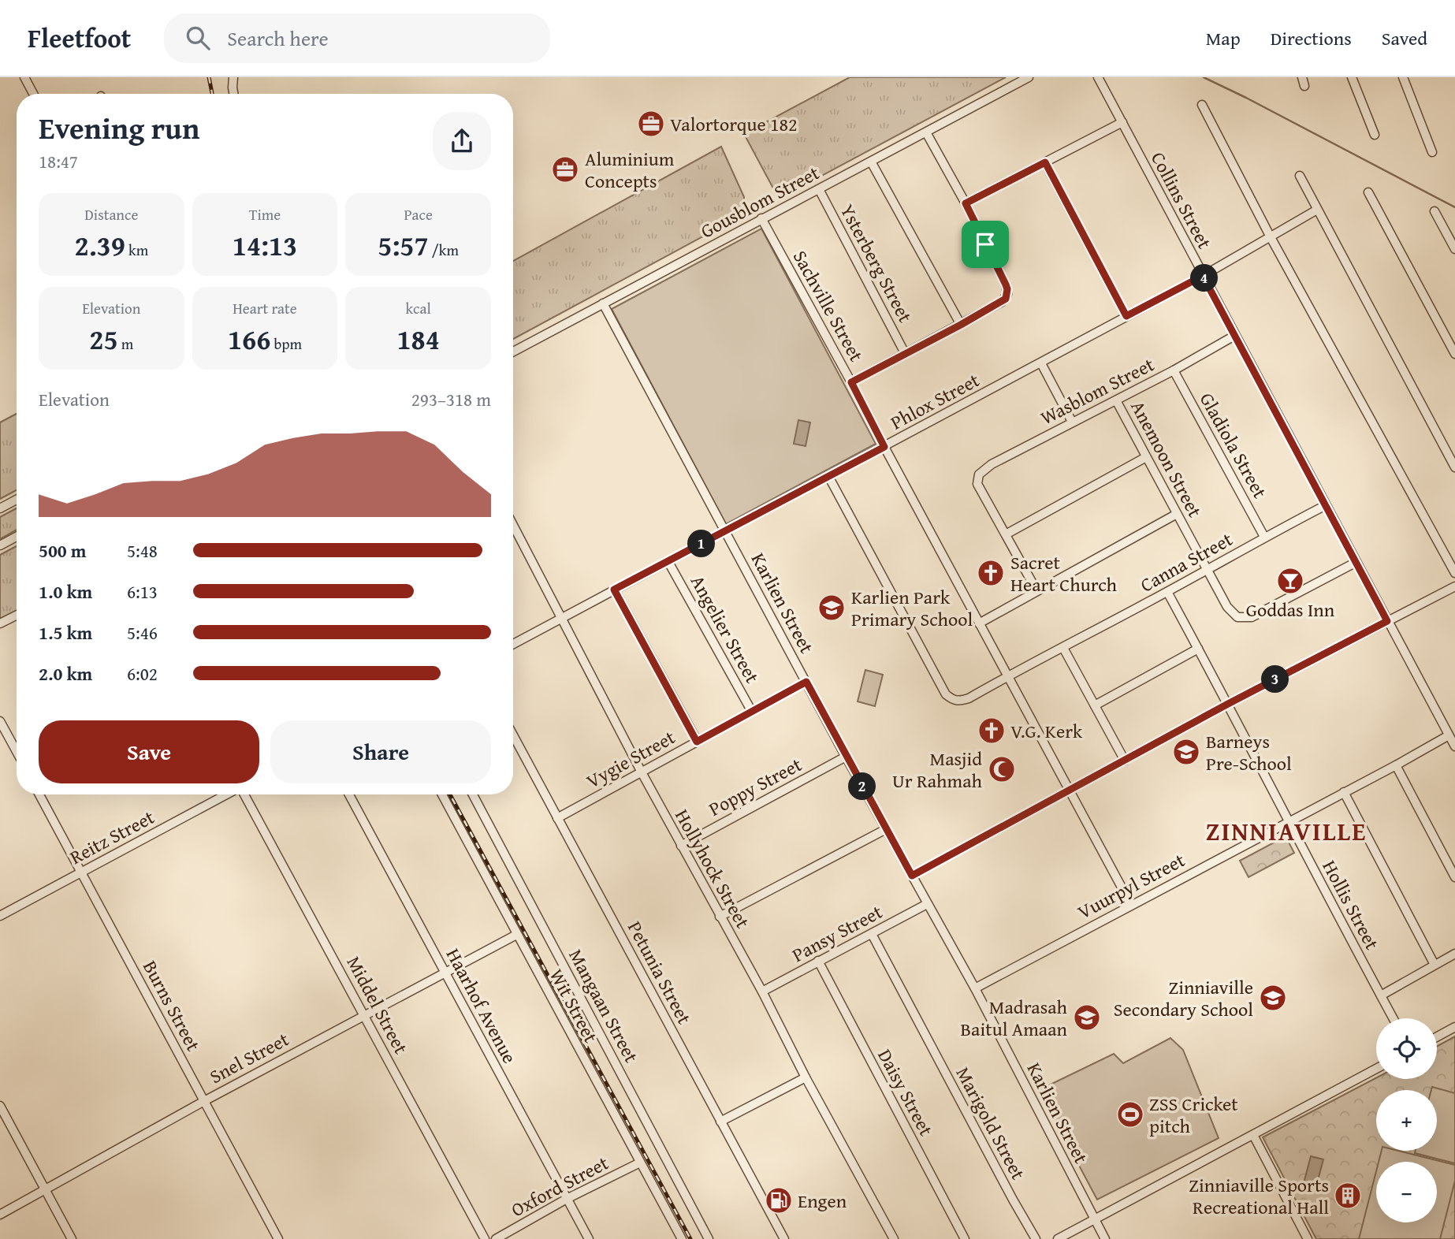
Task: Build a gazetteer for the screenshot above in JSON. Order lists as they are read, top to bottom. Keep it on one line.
{"streets":{"street":["Collins Street","Gousblom Street","Ysterberg Street","Sachville Street","Wasblom Street","Phlox Street","Gladiola Street","Anemoon Street","Canna Street","Karlien Street","Angelier Street","Vygie Street","Poppy Street","Reitz Street","Hollyhock Street","Vuurpyl Street","Hollis Street","Pansy Street","Petunia Street","Middel Street","Burns Street","Haarhof Avenue","Wit Street","Mangaan Street","Snel Street","Daisy Street","Marigold Street","Oxford Street"]},"crossings":[["Collins Street","Wasblom Street"],["Collins Street","Phlox Street"],["Collins Street","Anemoon Street"],["Collins Street","Canna Street"],["Collins Street","Vuurpyl Street"],["Gousblom Street","Ysterberg Street"],["Gousblom Street","Sachville Street"],["Gousblom Street","Karlien Street"],["Sachville Street","Phlox Street"],["Sachville Street","Canna Street"],["Sachville Street","Vuurpyl Street"],["Wasblom Street","Gladiola Street"],["Wasblom Street","Anemoon Street"],["Phlox Street","Canna Street"],["Phlox Street","Karlien Street"],["Phlox Street","Angelier Street"],["Phlox Street","Hollyhock Street"],["Gladiola Street","Canna Street"],["Anemoon Street","Canna Street"],["Canna Street","Hollis Street"],["Karlien Street","Vygie Street"],["Karlien Street","Poppy Street"],["Karlien Street","Vuurpyl Street"],["Karlien Street","Pansy Street"],["Angelier Street","Vygie Street"],["Vygie Street","Hollyhock Street"],["Vygie Street","Petunia Street"],["Poppy Street","Hollyhock Street"],["Reitz Street","Burns Street"],["Hollyhock Street","Pansy Street"],["Vuurpyl Street","Hollis Street"],["Pansy Street","Daisy Street"],["Pansy Street","Marigold Street"],["Middel Street","Snel Street"],["Burns Street","Snel Street"],["Haarhof Avenue","Snel Street"],["Haarhof Avenue","Oxford Street"],["Wit Street","Snel Street"],["Wit Street","Oxford Street"]],"districts":["ZINNIAVILLE"],"places":{"office":["Valortorque 182","Aluminium Concepts"],"church":["Sacret Heart Church","V.G. Kerk"],"bar":["Goddas Inn"],"school or university":["Karlien Park Primary School","Barneys Pre-School","Zinniaville Secondary School","Madrasah Baitul Amaan"],"mosque":["Masjid Ur Rahmah"],"sports":["ZSS Cricket pitch"],"building":["Zinniaville Sports Recreational Hall"],"fuel station":["Engen"]},"page":{"header":"Fleetfoot","search":"Search here","nav":["Map","Directions","Saved"],"heading":["Evening run","18:47"],"stats":[["Distance","2.39 km"],["Time","14:13"],["Pace","5:57 /km"],["Elevation","25 m"],["Heart rate","166 bpm"],["kcal","184"]],"pins":["4","1","3","2"],"chart":["Elevation","293–318 m"],"list":[{"name":"500 m","note":"5:48"},{"name":"1.0 km","note":"6:13"},{"name":"1.5 km","note":"5:46"},{"name":"2.0 km","note":"6:02"}],"buttons":["Save","Share"],"map_buttons":["+","−"]}}
